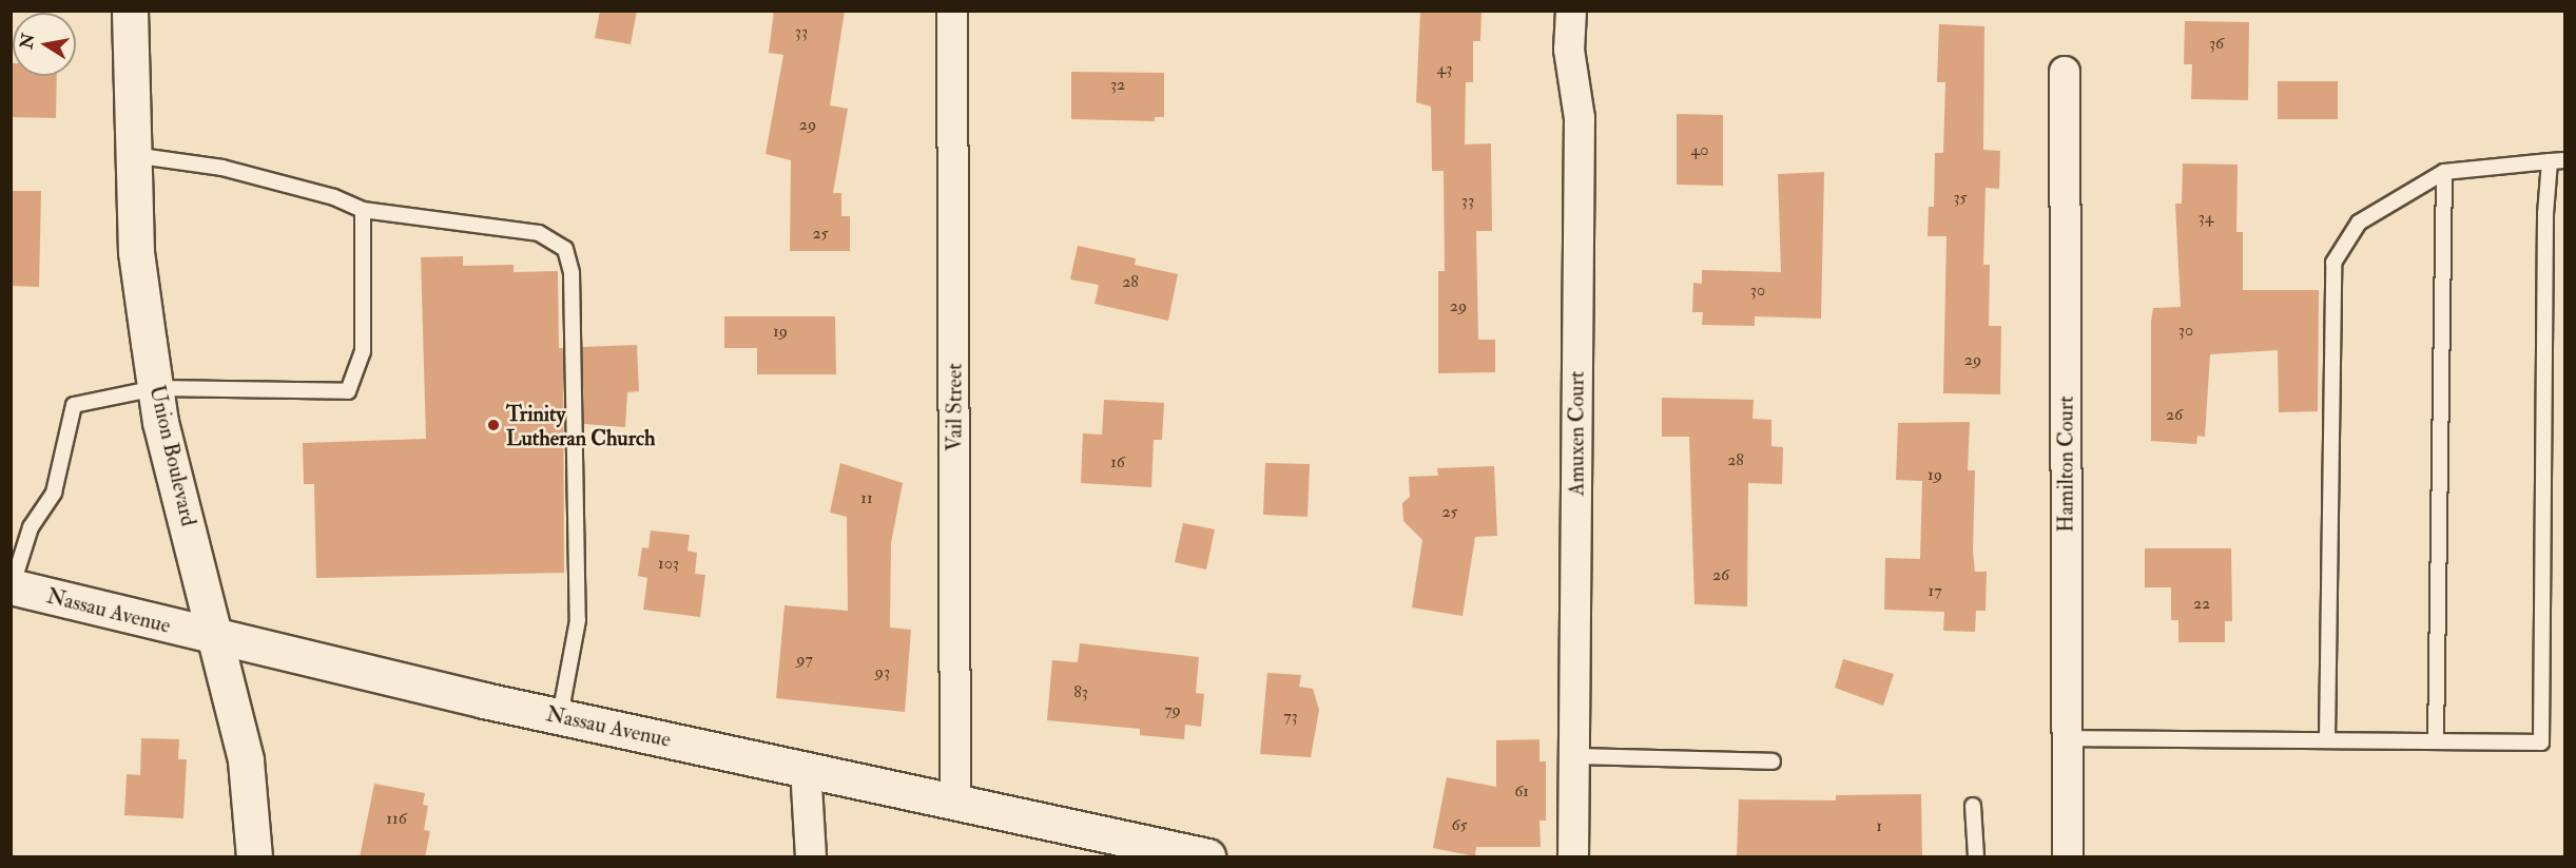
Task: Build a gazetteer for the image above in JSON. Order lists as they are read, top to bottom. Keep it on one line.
{"streets":{"street":["Vail Street","Amuxen Court","Union Boulevard","Hamilton Court","Nassau Avenue"]},"crossings":[["Vail Street","Nassau Avenue"],["Union Boulevard","Nassau Avenue"]],"places":["Trinity Lutheran Church"],"house_numbers":["33","36","43","32","29","40","35","33","34","25","28","30","29","30","19","29","26","28","16","19","11","25","103","26","17","22","97","93","83","79","73","61","116","65","1"],"north":"left"}
